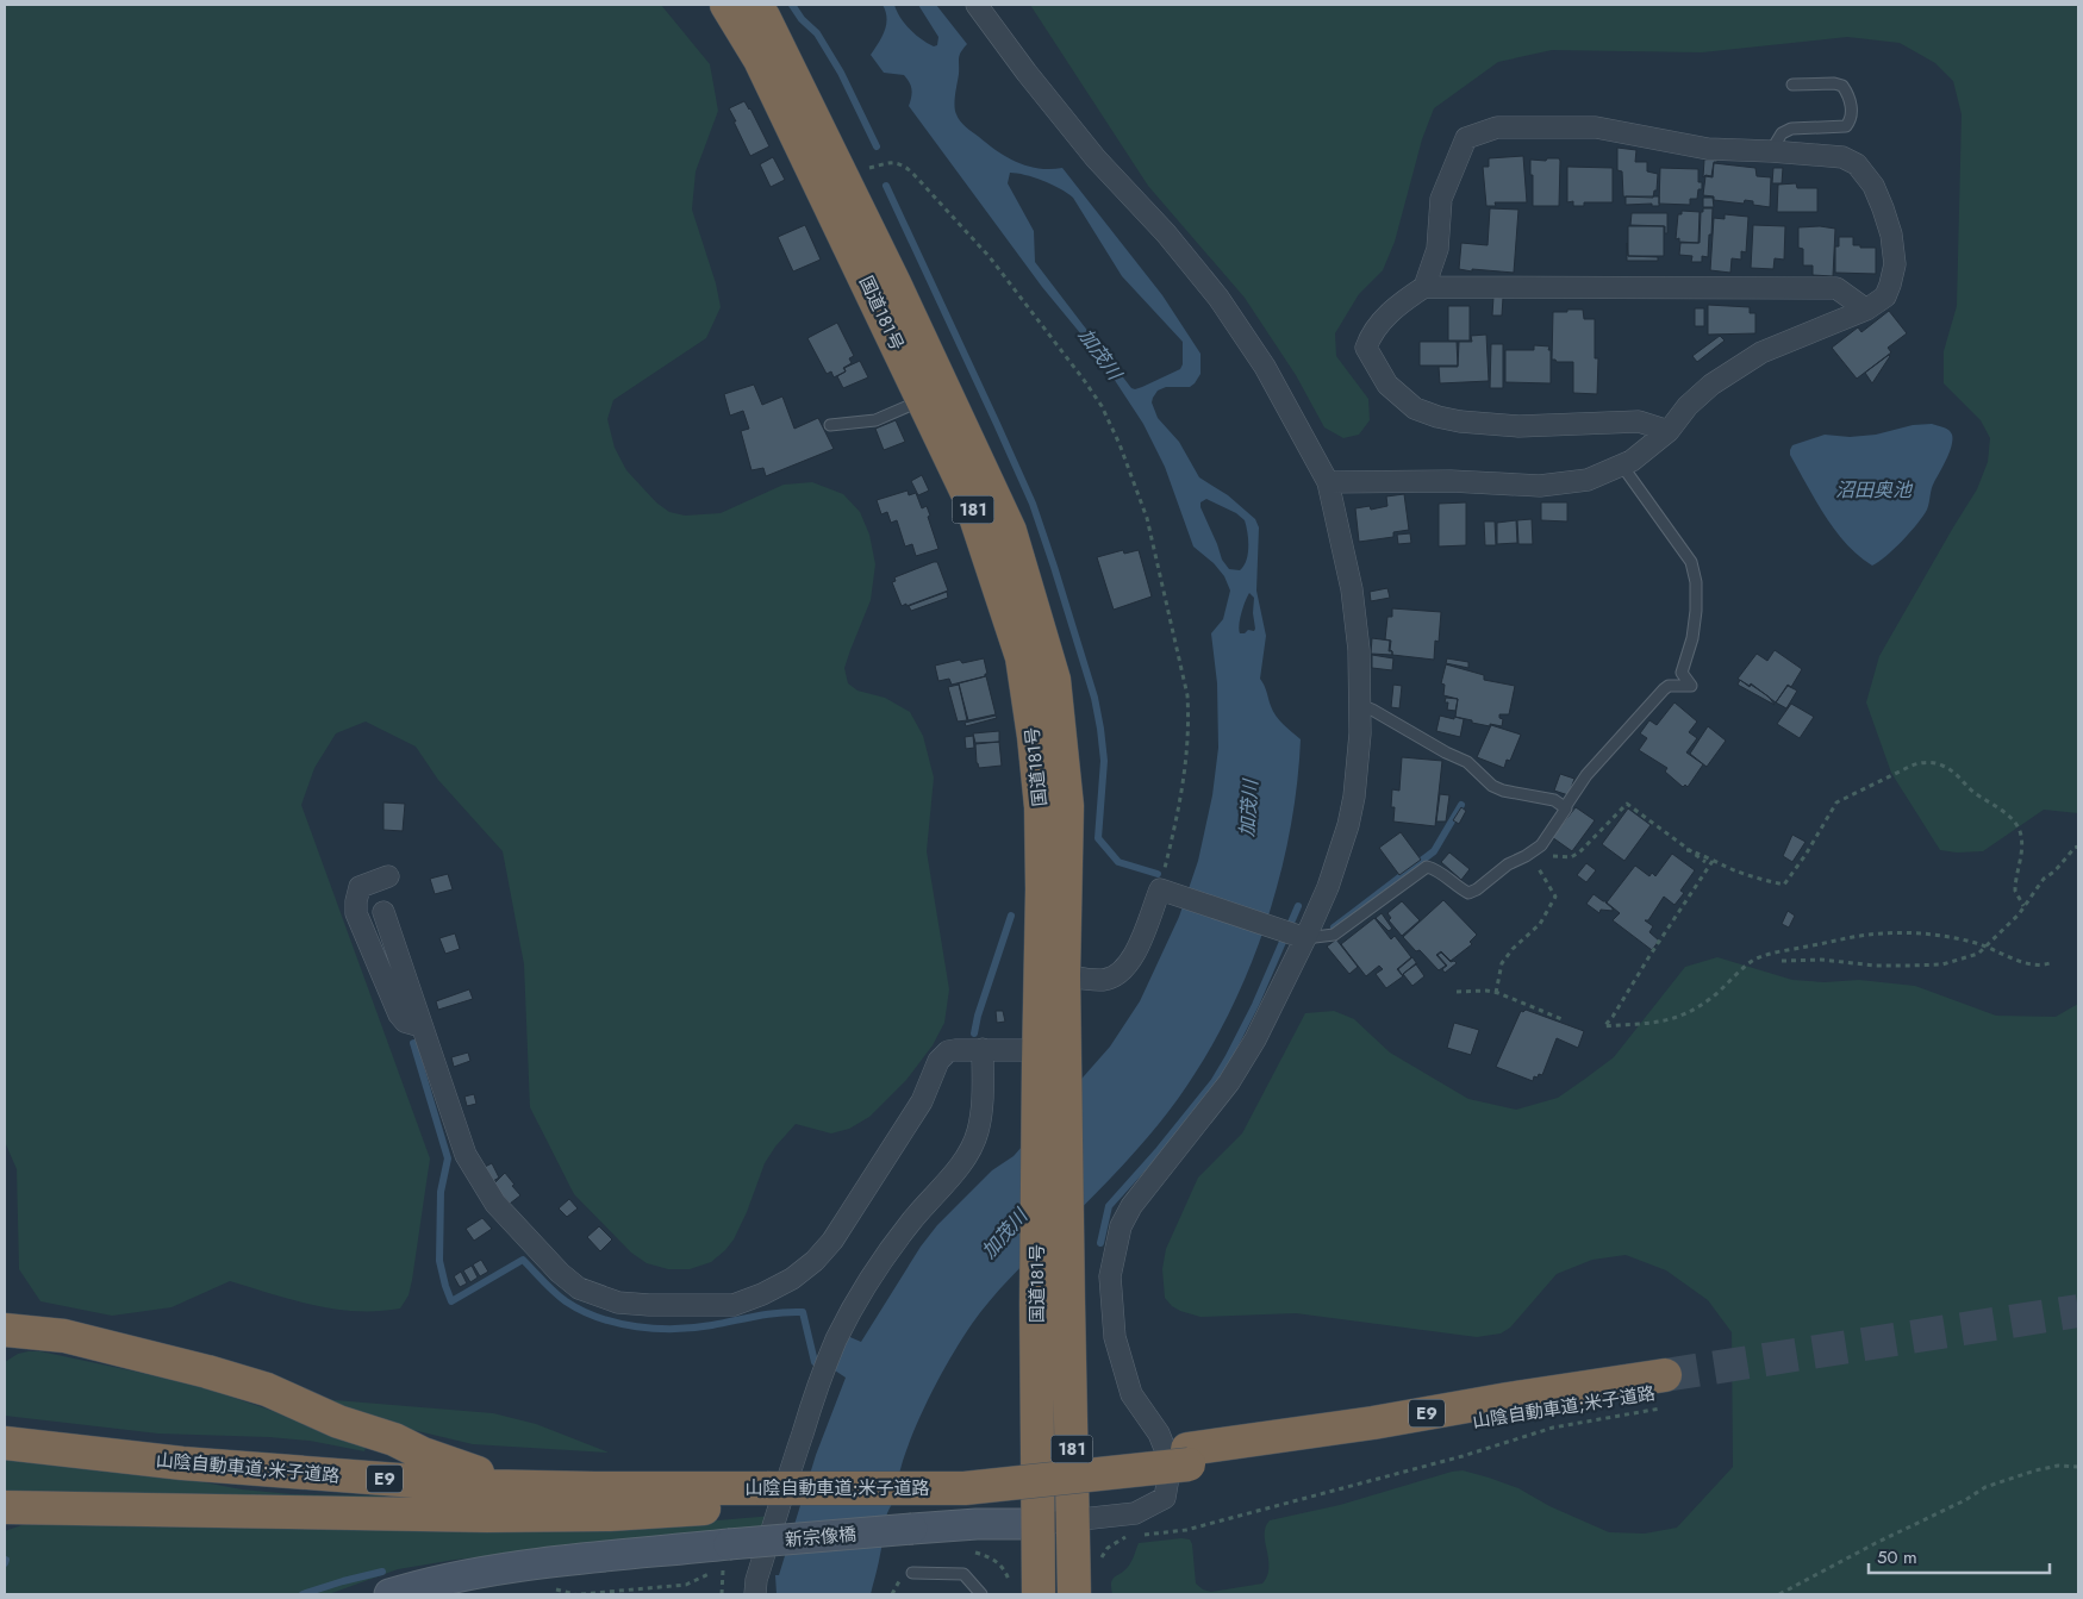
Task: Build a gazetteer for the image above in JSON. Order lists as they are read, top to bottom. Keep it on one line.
{"streets":{"highway":["国道181号","181","山陰自動車道;米子道路","E9"],"street":["新宗像橋"]},"crossings":[["国道181号","新宗像橋"]],"water":["加茂川","沼田奥池"],"scale_bar":"50 m"}
